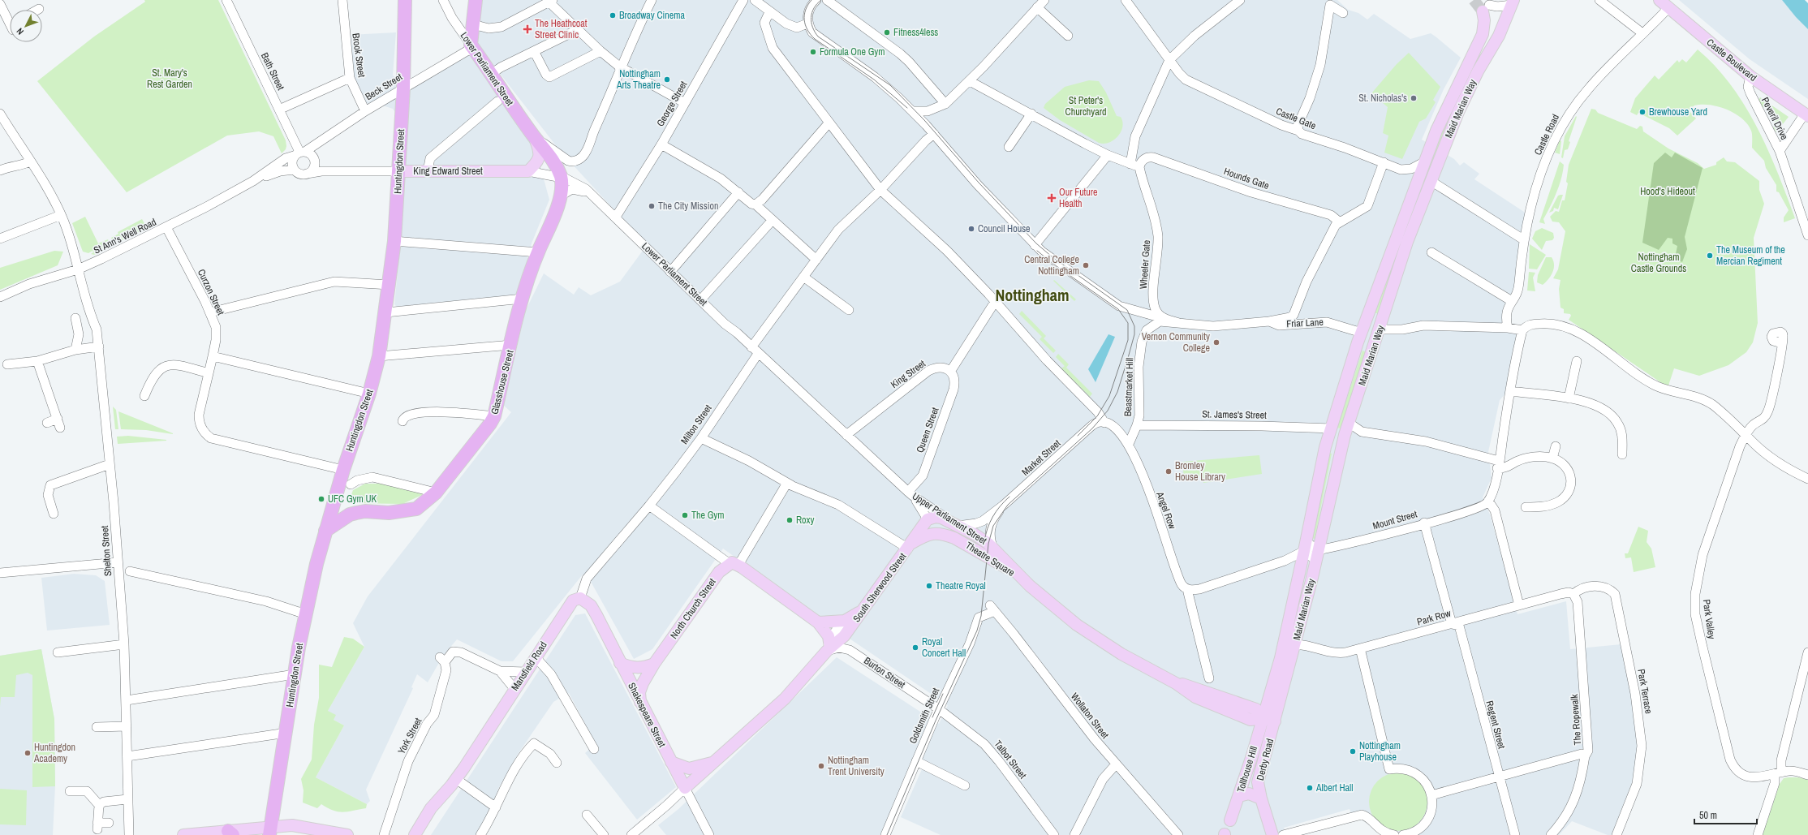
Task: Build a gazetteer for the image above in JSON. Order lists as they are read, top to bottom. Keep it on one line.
{"streets":{"highway":["Lower Parliament Street","Huntingdon Street","Glasshouse Street"],"main road":["Castle Boulevard","Maid Marian Way","King Edward Street","Friar Lane","Upper Parliament Street","Theatre Square","South Sherwood Street","North Church Street","Mansfield Road","Shakespeare Street","Derby Road","Tollhouse Hill"],"street":["Brook Street","Bath Street","Beck Street","George Street","Castle Gate","Peveril Drive","Castle Road","Hounds Gate","St Ann's Well Road","Wheeler Gate","Curzon Street","King Street","Beastmarket Hill","St. James's Street","Milton Street","Queen Street","Market Street","Angel Row","Mount Street","Shelton Street","Park Row","Park Valley","Burton Street","Park Terrace","Goldsmith Street","Wollaton Street","The Ropewalk","Regent Street","York Street","Talbot Street"]},"crossings":[["Brook Street","Beck Street"],["Castle Boulevard","Peveril Drive"],["Castle Boulevard","Castle Road"],["Lower Parliament Street","Beck Street"],["Lower Parliament Street","George Street"],["Lower Parliament Street","King Edward Street"],["Lower Parliament Street","Glasshouse Street"],["Lower Parliament Street","Upper Parliament Street"],["Bath Street","Beck Street"],["Bath Street","King Edward Street"],["Bath Street","St Ann's Well Road"],["Beck Street","Huntingdon Street"],["Beck Street","King Edward Street"],["Beck Street","St Ann's Well Road"],["Maid Marian Way","Castle Gate"],["Maid Marian Way","Friar Lane"],["Maid Marian Way","St. James's Street"],["Maid Marian Way","Upper Parliament Street"],["Maid Marian Way","Mount Street"],["Maid Marian Way","Park Row"],["Maid Marian Way","Derby Road"],["Maid Marian Way","Tollhouse Hill"],["Castle Road","Friar Lane"],["Huntingdon Street","King Edward Street"],["Huntingdon Street","Curzon Street"],["Huntingdon Street","Glasshouse Street"],["King Edward Street","St Ann's Well Road"],["Hounds Gate","Wheeler Gate"],["St Ann's Well Road","Curzon Street"],["St Ann's Well Road","Shelton Street"],["Friar Lane","Beastmarket Hill"],["King Street","Queen Street"],["King Street","Upper Parliament Street"],["Beastmarket Hill","St. James's Street"],["Beastmarket Hill","Angel Row"],["Milton Street","Upper Parliament Street"],["Queen Street","Upper Parliament Street"],["Market Street","Upper Parliament Street"],["Upper Parliament Street","Theatre Square"],["Upper Parliament Street","Derby Road"],["Upper Parliament Street","Tollhouse Hill"],["Theatre Square","South Sherwood Street"],["South Sherwood Street","Burton Street"],["South Sherwood Street","Shakespeare Street"],["North Church Street","Shakespeare Street"],["Park Row","Park Terrace"],["Park Row","The Ropewalk"],["Park Row","Regent Street"],["Mansfield Road","Shakespeare Street"],["Burton Street","Goldsmith Street"],["Burton Street","Talbot Street"],["Park Terrace","The Ropewalk"],["Goldsmith Street","Wollaton Street"],["Goldsmith Street","Talbot Street"]],"districts":["Nottingham"],"parks":["St. Mary's Rest Garden","St Peter's Churchyard","Hood's Hideout","Nottingham Castle Grounds"],"places":{"other":["Broadway Cinema","Fitness4less","Formula One Gym","Nottingham Arts Theatre","St. Nicholas's","Brewhouse Yard","The City Mission","Council House","The Museum of the Mercian Regiment","Central College Nottingham","Vernon Community College","Bromley House Library","UFC Gym UK","The Gym","Roxy","Theatre Royal","Royal Concert Hall","Nottingham Playhouse","Huntingdon Academy","Nottingham Trent University","Albert Hall"],"health":["The Heathcoat Street Clinic","Our Future Health"]},"scale_bar":"50 m","north":"bottom left"}
